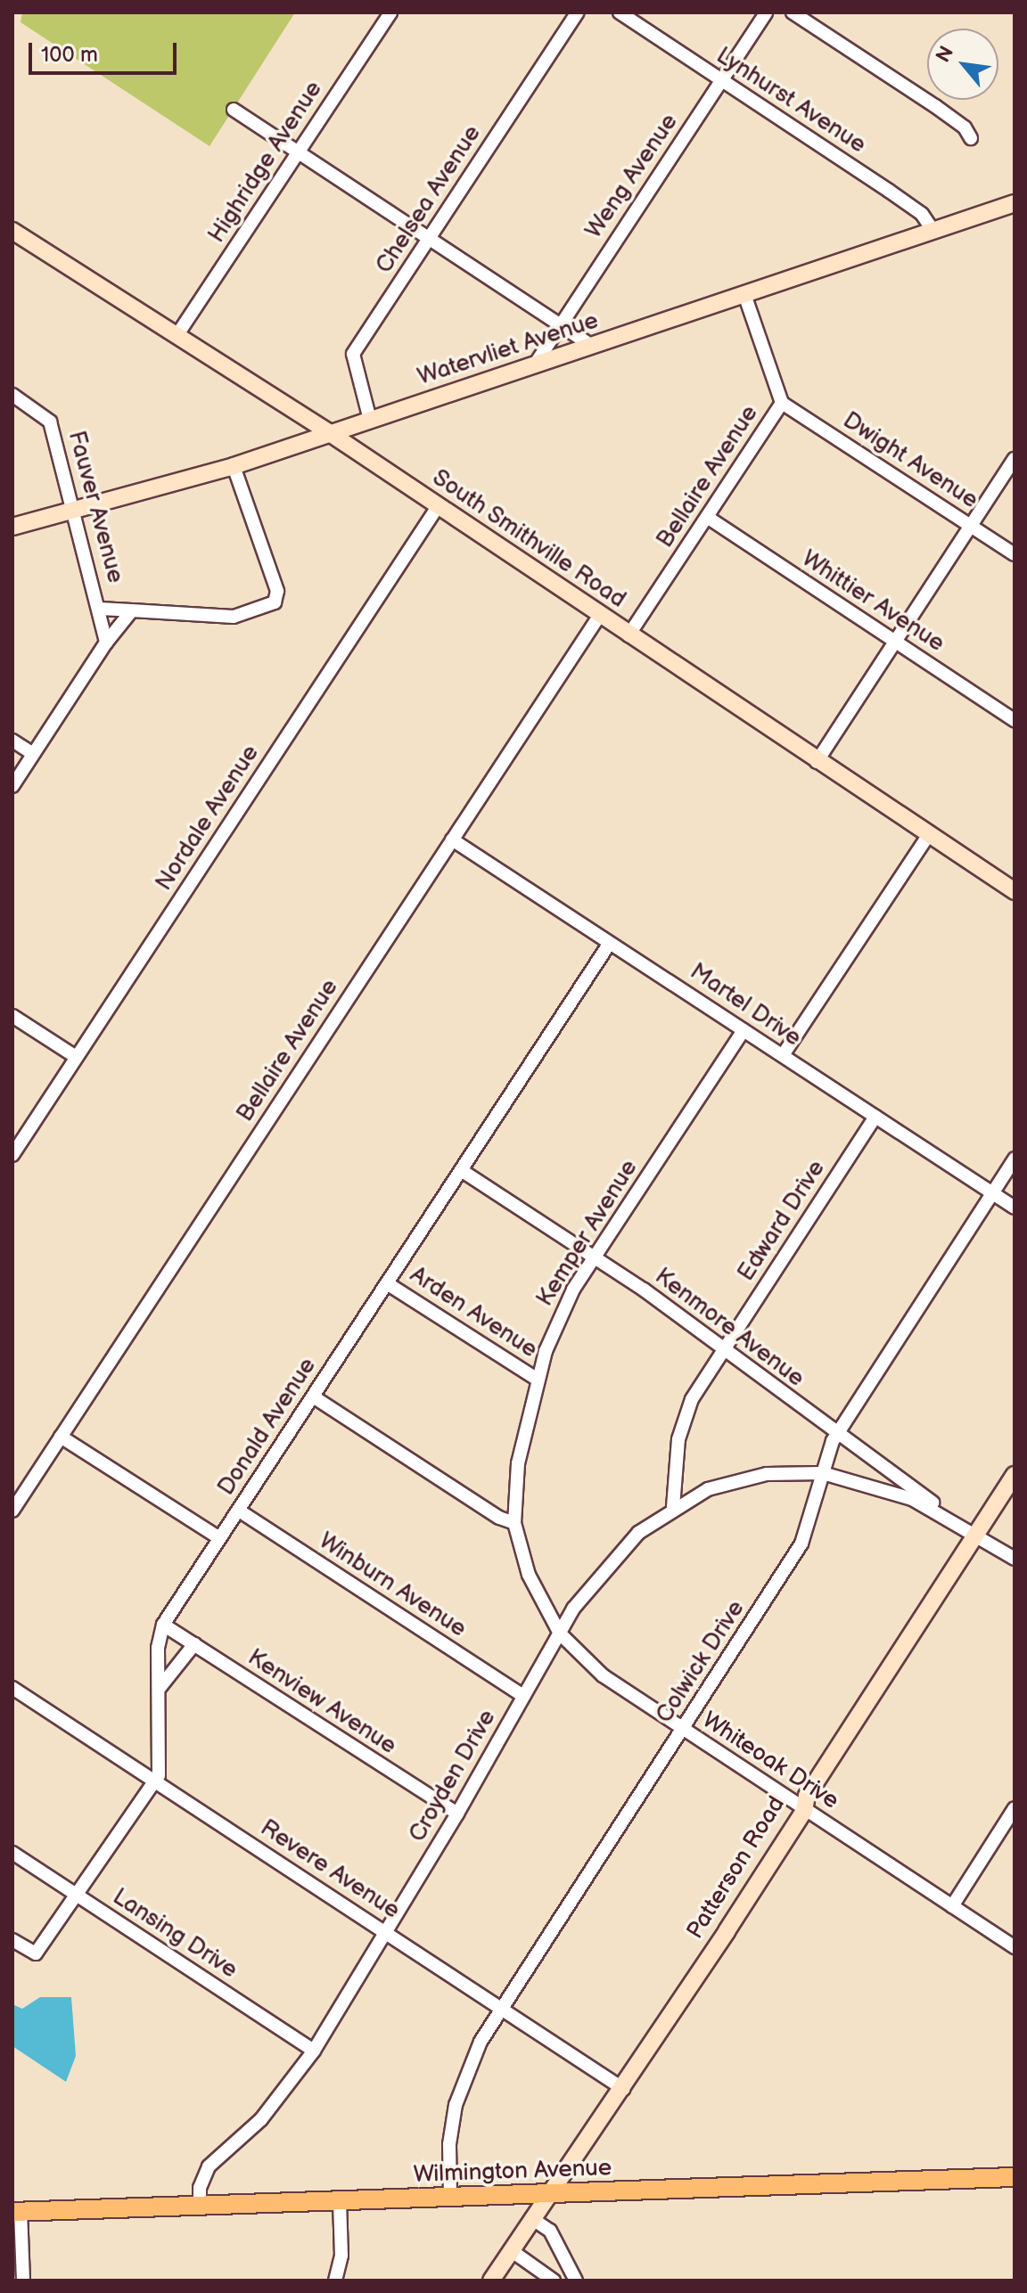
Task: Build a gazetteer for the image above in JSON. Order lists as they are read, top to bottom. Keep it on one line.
{"streets":{"main road":["Watervliet Avenue","South Smithville Road","Patterson Road","Wilmington Avenue"],"street":["Lynhurst Avenue","Highridge Avenue","Weng Avenue","Chelsea Avenue","Dwight Avenue","Bellaire Avenue","Fauver Avenue","Whittier Avenue","Nordale Avenue","Martel Drive","Edward Drive","Kemper Avenue","Arden Avenue","Kenmore Avenue","Donald Avenue","Winburn Avenue","Colwick Drive","Kenview Avenue","Whiteoak Drive","Croyden Drive","Revere Avenue","Lansing Drive"]},"crossings":[["Lynhurst Avenue","Weng Avenue"],["Lynhurst Avenue","Watervliet Avenue"],["Highridge Avenue","South Smithville Road"],["Weng Avenue","Watervliet Avenue"],["Chelsea Avenue","Watervliet Avenue"],["Watervliet Avenue","Bellaire Avenue"],["Watervliet Avenue","Fauver Avenue"],["Watervliet Avenue","South Smithville Road"],["Dwight Avenue","Bellaire Avenue"],["Bellaire Avenue","South Smithville Road"],["Bellaire Avenue","Whittier Avenue"],["Bellaire Avenue","Martel Drive"],["South Smithville Road","Nordale Avenue"],["Martel Drive","Edward Drive"],["Martel Drive","Kemper Avenue"],["Martel Drive","Donald Avenue"],["Martel Drive","Colwick Drive"],["Edward Drive","Kenmore Avenue"],["Edward Drive","Croyden Drive"],["Kemper Avenue","Arden Avenue"],["Kemper Avenue","Kenmore Avenue"],["Kemper Avenue","Whiteoak Drive"],["Arden Avenue","Donald Avenue"],["Kenmore Avenue","Donald Avenue"],["Kenmore Avenue","Colwick Drive"],["Kenmore Avenue","Croyden Drive"],["Kenmore Avenue","Patterson Road"],["Donald Avenue","Winburn Avenue"],["Donald Avenue","Kenview Avenue"],["Donald Avenue","Revere Avenue"],["Donald Avenue","Lansing Drive"],["Winburn Avenue","Croyden Drive"],["Colwick Drive","Whiteoak Drive"],["Colwick Drive","Croyden Drive"],["Colwick Drive","Revere Avenue"],["Colwick Drive","Wilmington Avenue"],["Kenview Avenue","Croyden Drive"],["Whiteoak Drive","Croyden Drive"],["Whiteoak Drive","Patterson Road"],["Croyden Drive","Revere Avenue"],["Croyden Drive","Lansing Drive"],["Croyden Drive","Wilmington Avenue"],["Patterson Road","Revere Avenue"],["Patterson Road","Wilmington Avenue"]],"scale_bar":"100 m","north":"top left"}
